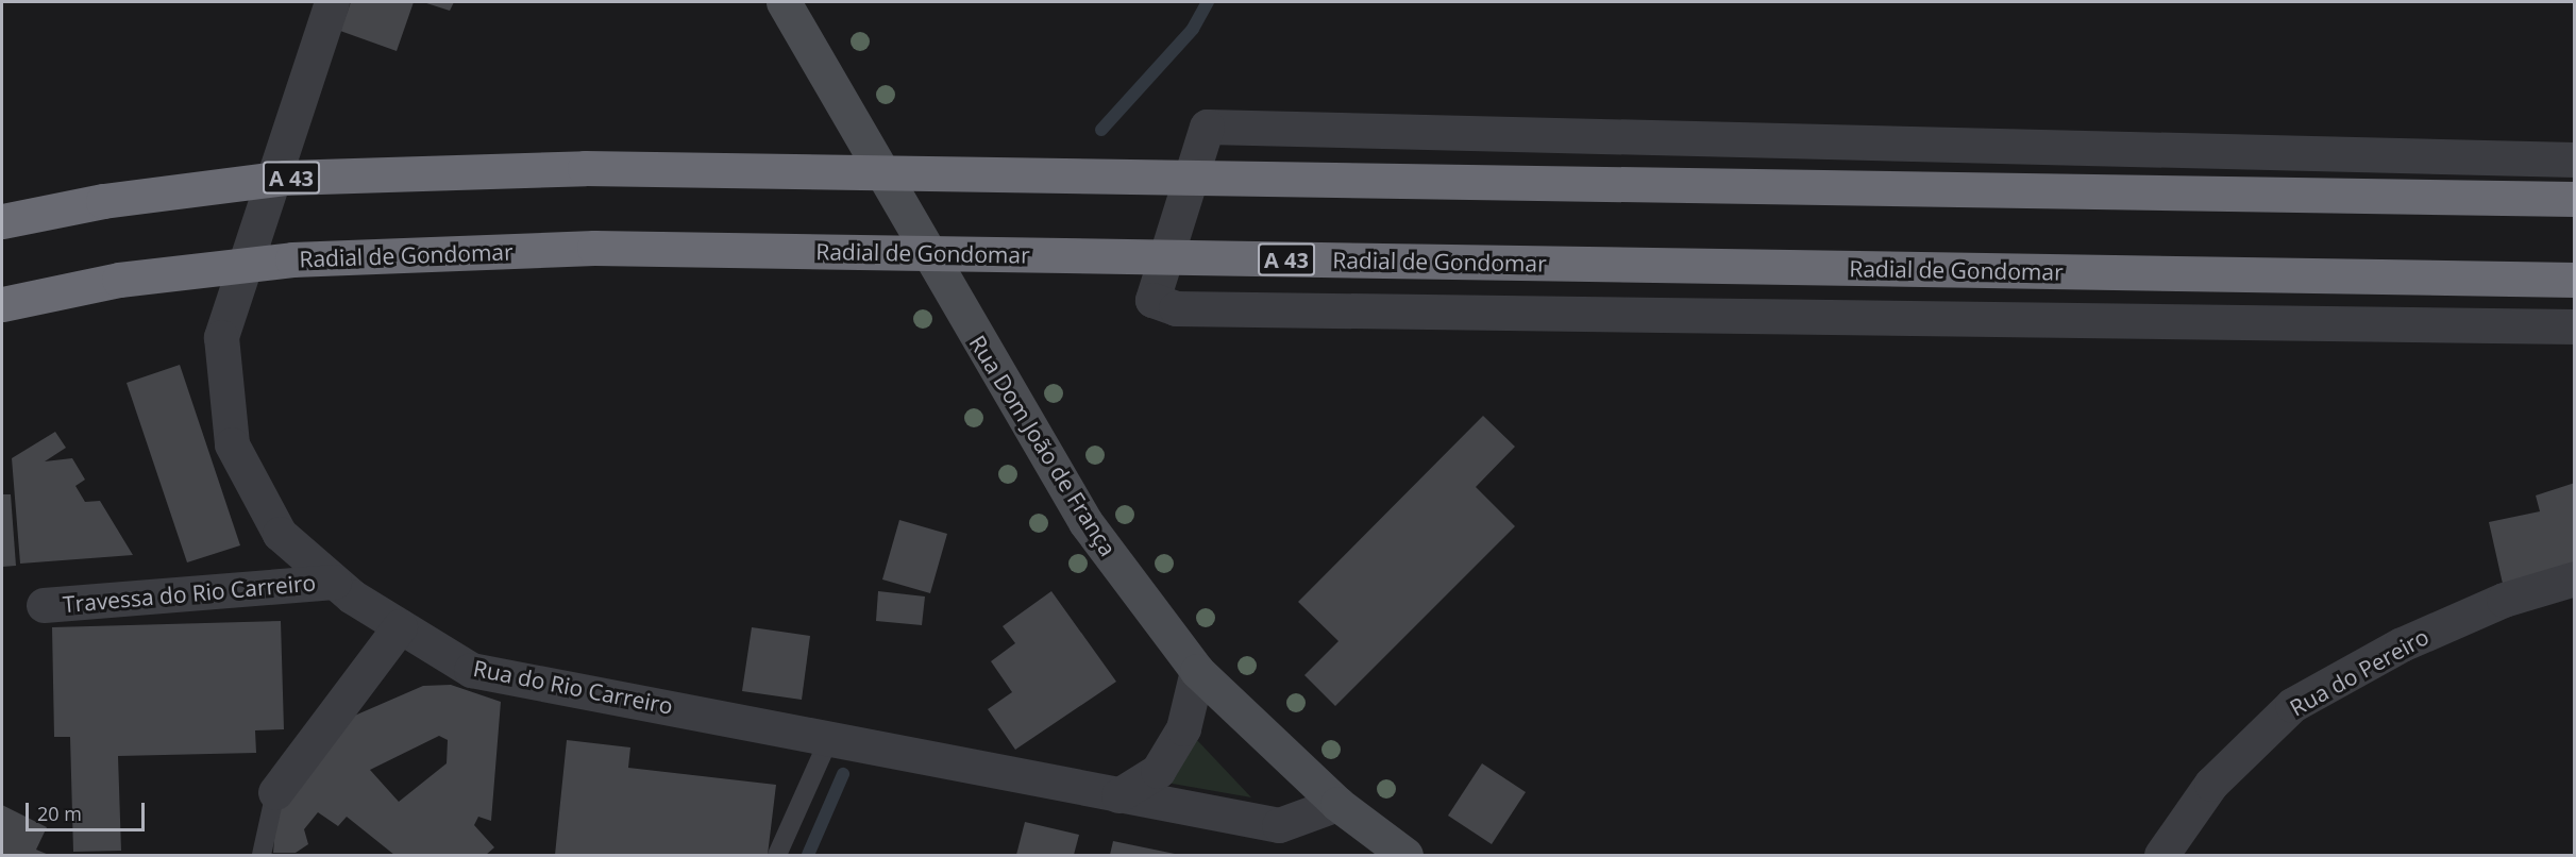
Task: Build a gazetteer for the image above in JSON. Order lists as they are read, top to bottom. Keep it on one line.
{"streets":{"highway":["A 43","Radial de Gondomar"],"main road":["Rua Dom João de França"],"street":["Travessa do Rio Carreiro","Rua do Pereiro","Rua do Rio Carreiro"]},"crossings":[["Rua Dom João de França","Rua do Rio Carreiro"],["Travessa do Rio Carreiro","Rua do Rio Carreiro"]],"scale_bar":"20 m"}
